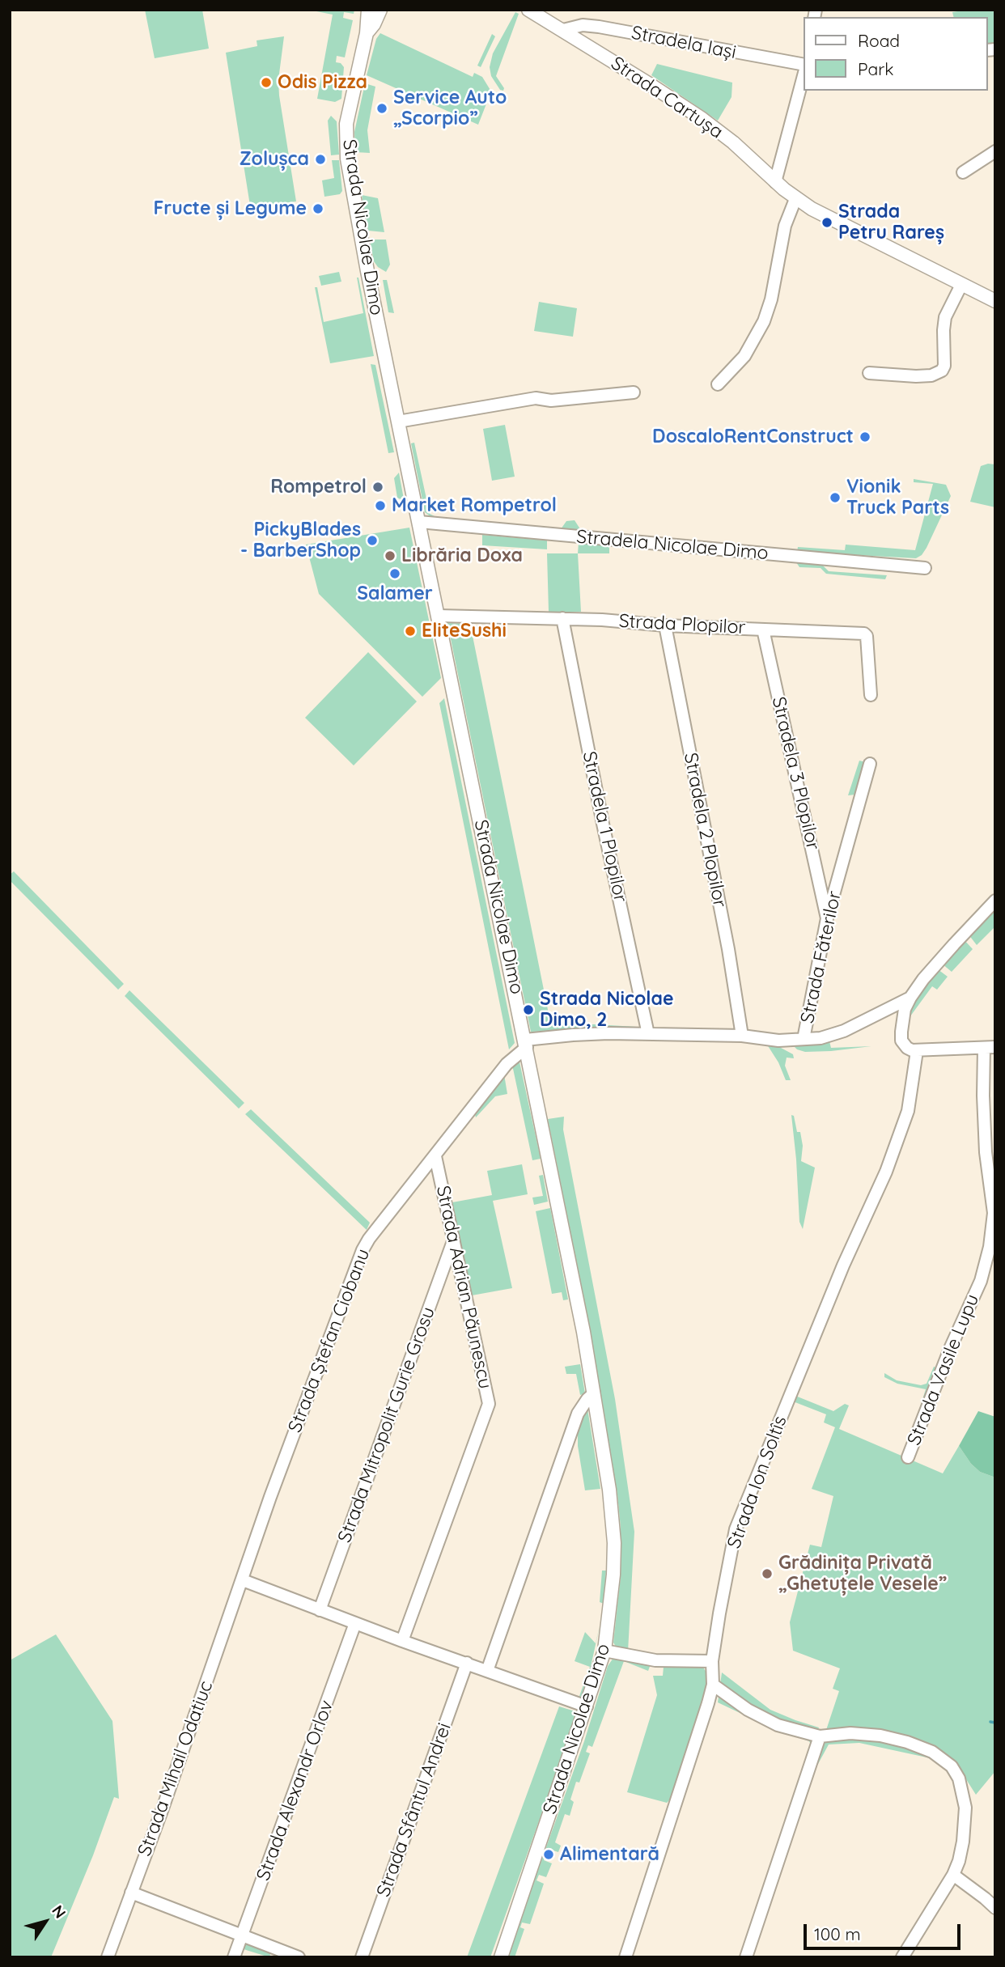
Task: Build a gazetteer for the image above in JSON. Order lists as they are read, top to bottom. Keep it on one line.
{"streets":{"street":["Stradela Iași","Strada Cartușa","Strada Nicolae Dimo","Stradela Nicolae Dimo","Strada Plopilor","Stradela 3 Plopilor","Stradela 1 Plopilor","Stradela 2 Plopilor","Strada Făterilor","Strada Adrian Păunescu","Strada Ștefan Ciobanu","Strada Vasile Lupu","Strada Mitropolit Gurie Grosu","Strada Ion Soltîs","Strada Mihail Odatiuc","Strada Alexandr Orlov","Strada Sfântul Andrei"]},"crossings":[["Stradela Iași","Strada Cartușa"],["Strada Nicolae Dimo","Stradela Nicolae Dimo"],["Strada Nicolae Dimo","Strada Plopilor"],["Strada Nicolae Dimo","Strada Ștefan Ciobanu"],["Strada Plopilor","Stradela 3 Plopilor"],["Strada Plopilor","Stradela 1 Plopilor"],["Strada Plopilor","Stradela 2 Plopilor"],["Stradela 3 Plopilor","Strada Făterilor"],["Strada Făterilor","Strada Vasile Lupu"],["Strada Făterilor","Strada Ion Soltîs"],["Strada Adrian Păunescu","Strada Ștefan Ciobanu"],["Strada Adrian Păunescu","Strada Mitropolit Gurie Grosu"],["Strada Ștefan Ciobanu","Strada Mihail Odatiuc"],["Strada Vasile Lupu","Strada Ion Soltîs"]],"places":["Odis Pizza","Service Auto „Scorpio”","Zolușca","Fructe și Legume","Strada Petru Rareș","DoscaloRentConstruct","Rompetrol","Vionik Truck Parts","Market Rompetrol","PickyBlades - BarberShop","Librăria Doxa","Salamer","EliteSushi","Strada Nicolae Dimo, 2","Grădinița Privată „Ghetuțele Vesele”","Alimentară"],"legend":["Road","Park"],"scale_bar":"100 m","north":"top right"}
